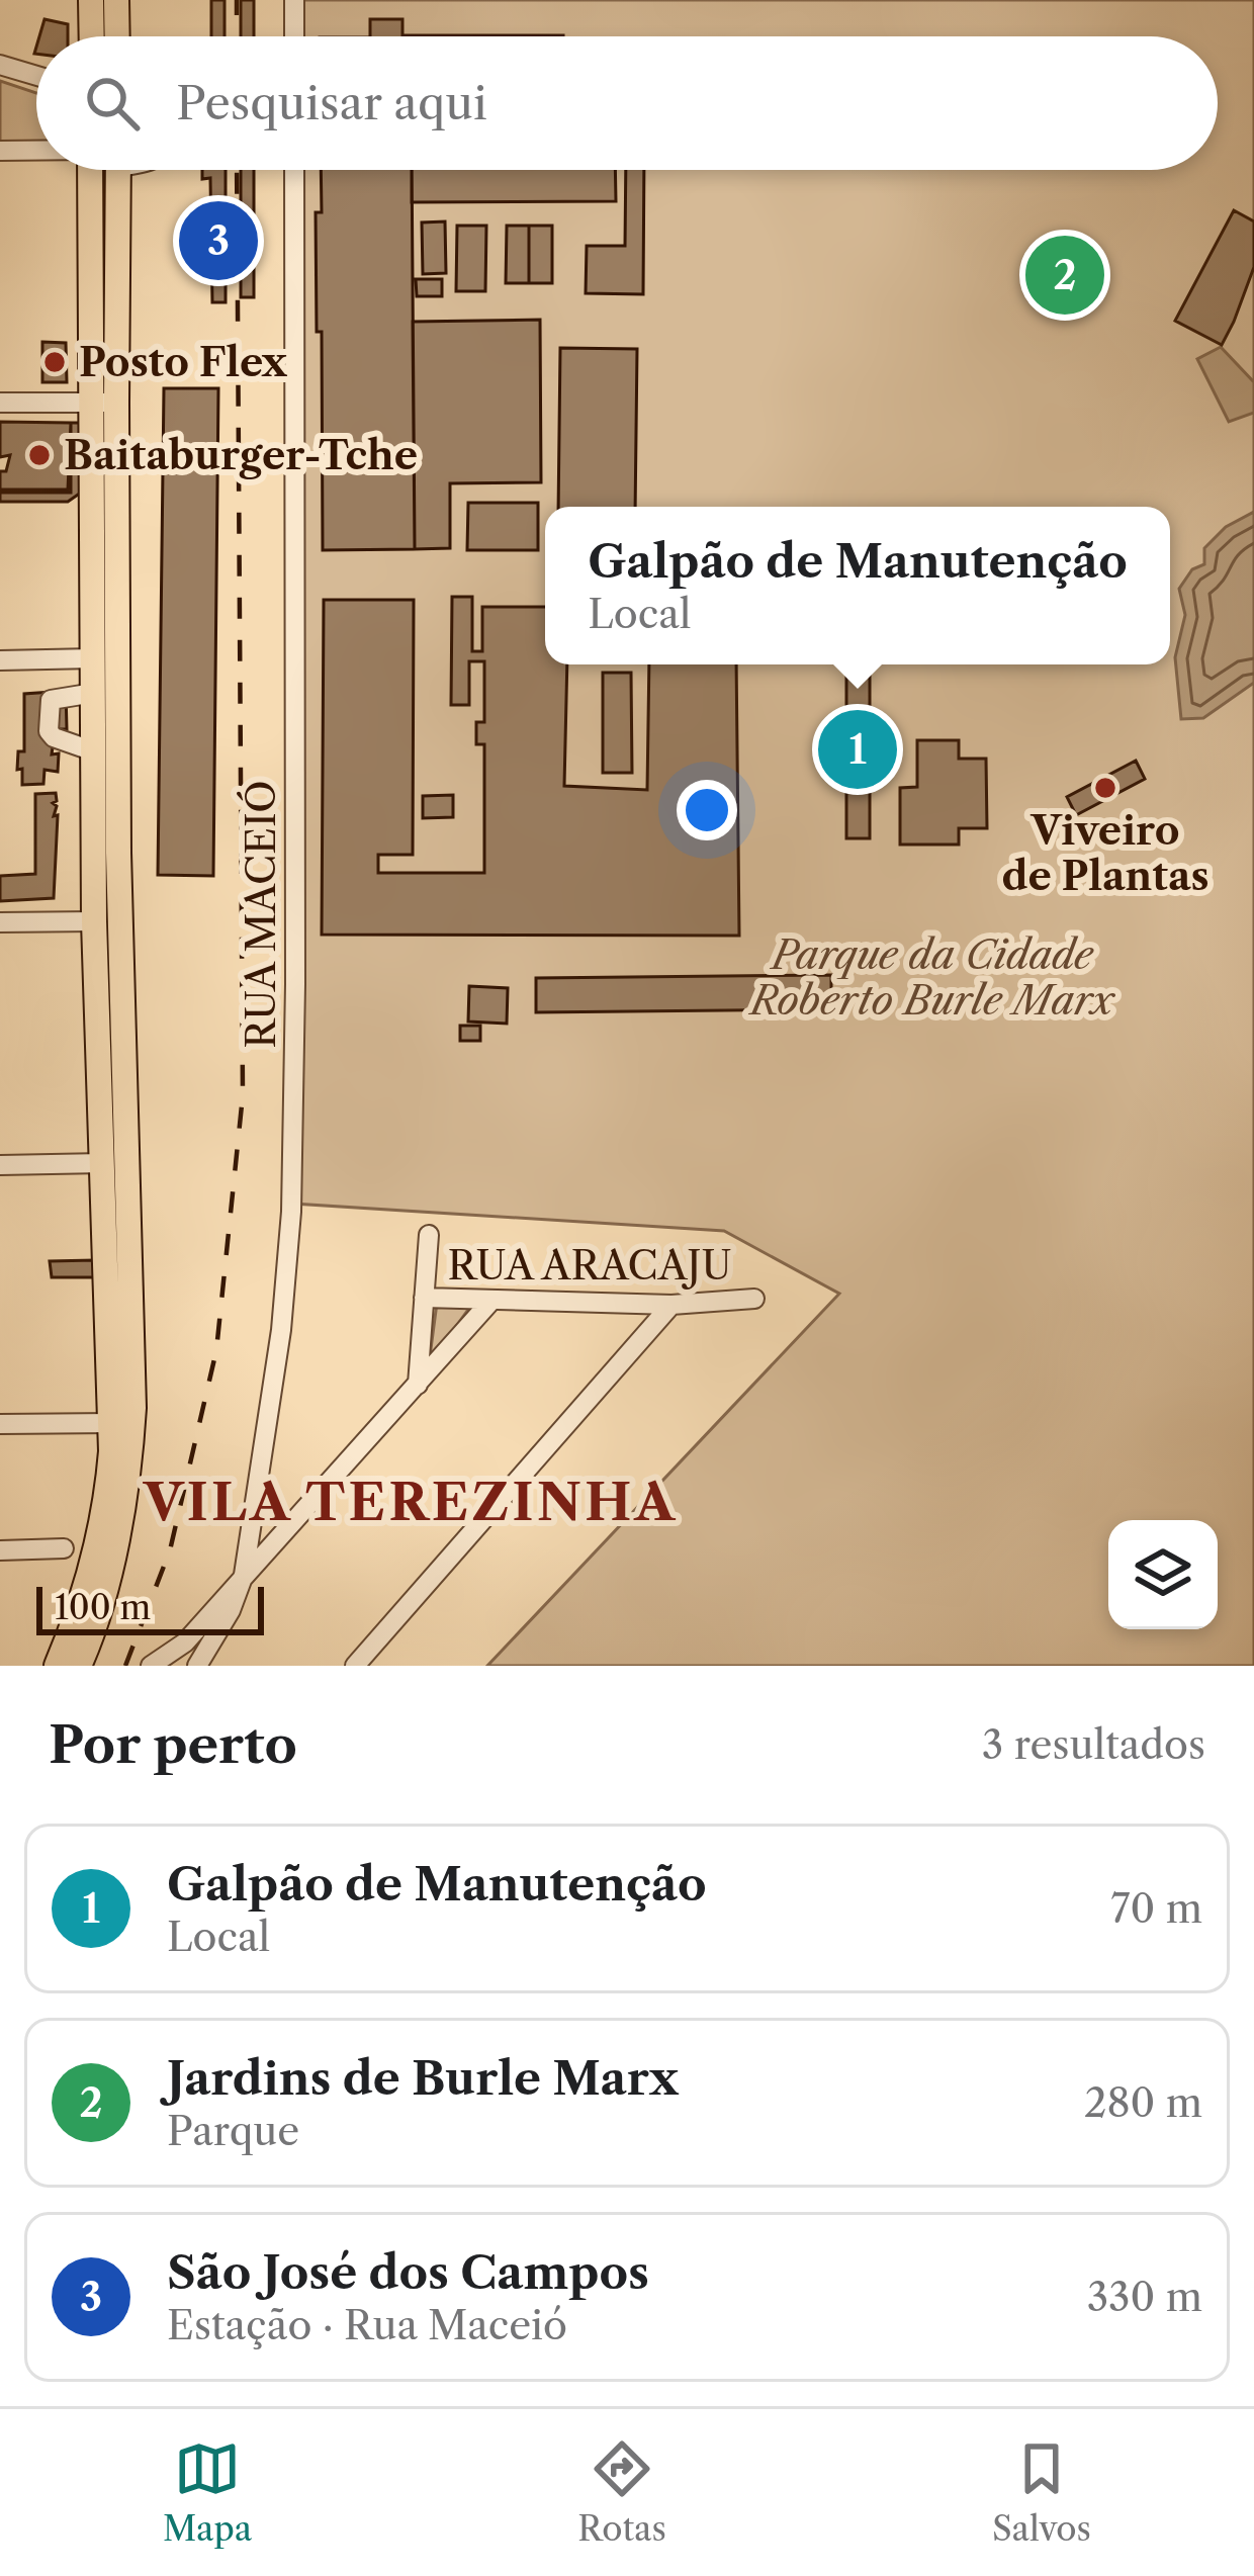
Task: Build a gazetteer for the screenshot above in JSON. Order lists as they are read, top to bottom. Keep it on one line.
{"streets":{"street":["RUA MACEIÓ","RUA ARACAJU"]},"districts":["VILA TEREZINHA"],"parks":["Parque da Cidade Roberto Burle Marx"],"places":["Posto Flex","Baitaburger-Tche","Viveiro de Plantas"],"scale_bar":"100 m","page":{"search":"Pesquisar aqui","pins":["3","2","1"],"popup":["Galpão de Manutenção","Local"],"scale":"100 m","heading":["Por perto","3 resultados"],"list":[{"mark":"1","name":"Galpão de Manutenção","note":"Local","value":"70 m"},{"mark":"2","name":"Jardins de Burle Marx","note":"Parque","value":"280 m"},{"mark":"3","name":"São José dos Campos","note":"Estação · Rua Maceió","value":"330 m"}],"nav":["Mapa","Rotas","Salvos"]}}
